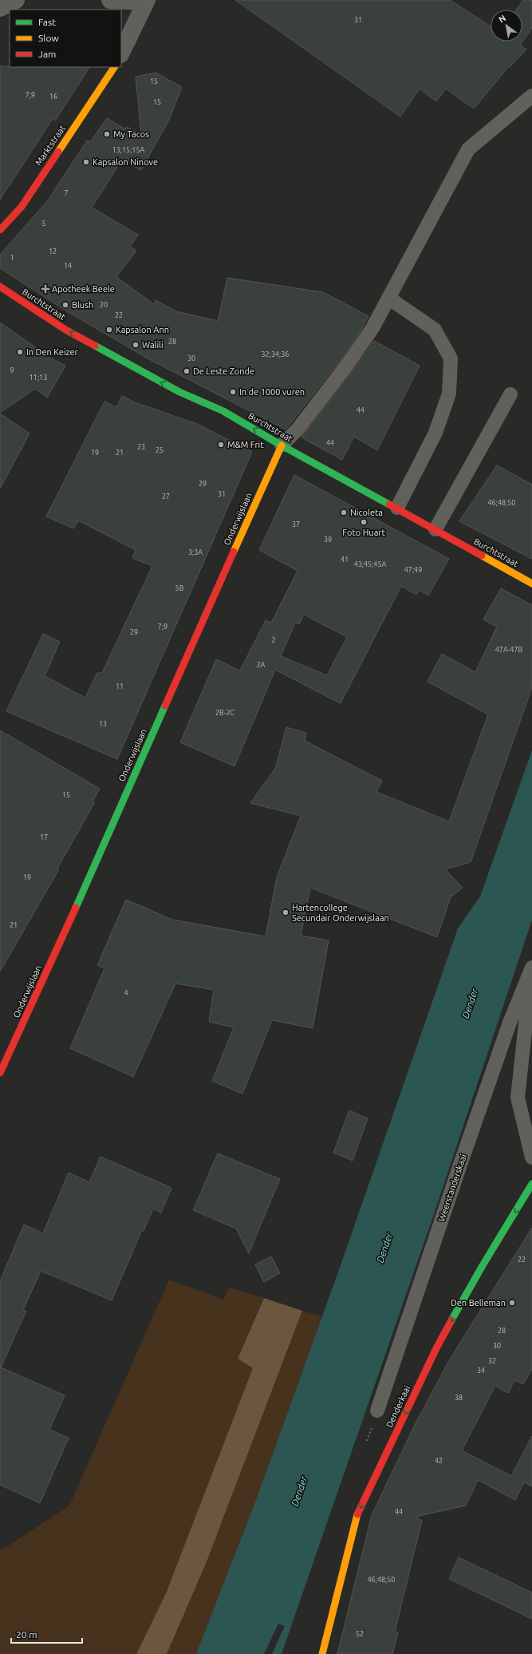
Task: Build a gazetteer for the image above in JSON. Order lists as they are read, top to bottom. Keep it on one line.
{"streets":{"street":["Marktstraat","Burchtstraat","Onderwijslaan","Denderkaai"],"lane":["Weerstanderskaai"]},"crossings":[["Burchtstraat","Onderwijslaan"]],"one_way":["Burchtstraat","Denderkaai"],"water":["Dender"],"places":{"other":["My Tacos","Kapsalon Ninove","Blush","Kapsalon Ann","Walili","In Den Keizer","De Leste Zonde","In de 1000 vuren","M&M Frit","Nicoleta","Foto Huart","Hartencollege Secundair Onderwijslaan","Den Belleman"],"health":["Apotheek Beele"]},"house_numbers":["31","15","7;9","16","15","13;15;15A","7","5","12","1","14","20","22","28","32;34;36","30","9","11;13","44","44","23","25","19","21","29","31","27","46;48;50","37","39","3;3A","41","43;45;45A","47;49","5B","7;9","29","2","47A-47B","2A","11","2B-2C","13","15","17","19","21","4","22","28","30","32","34","38","42","44","46;48;50","52"],"legend":["Fast","Slow","Jam"],"scale_bar":"20 m","north":"top left"}
